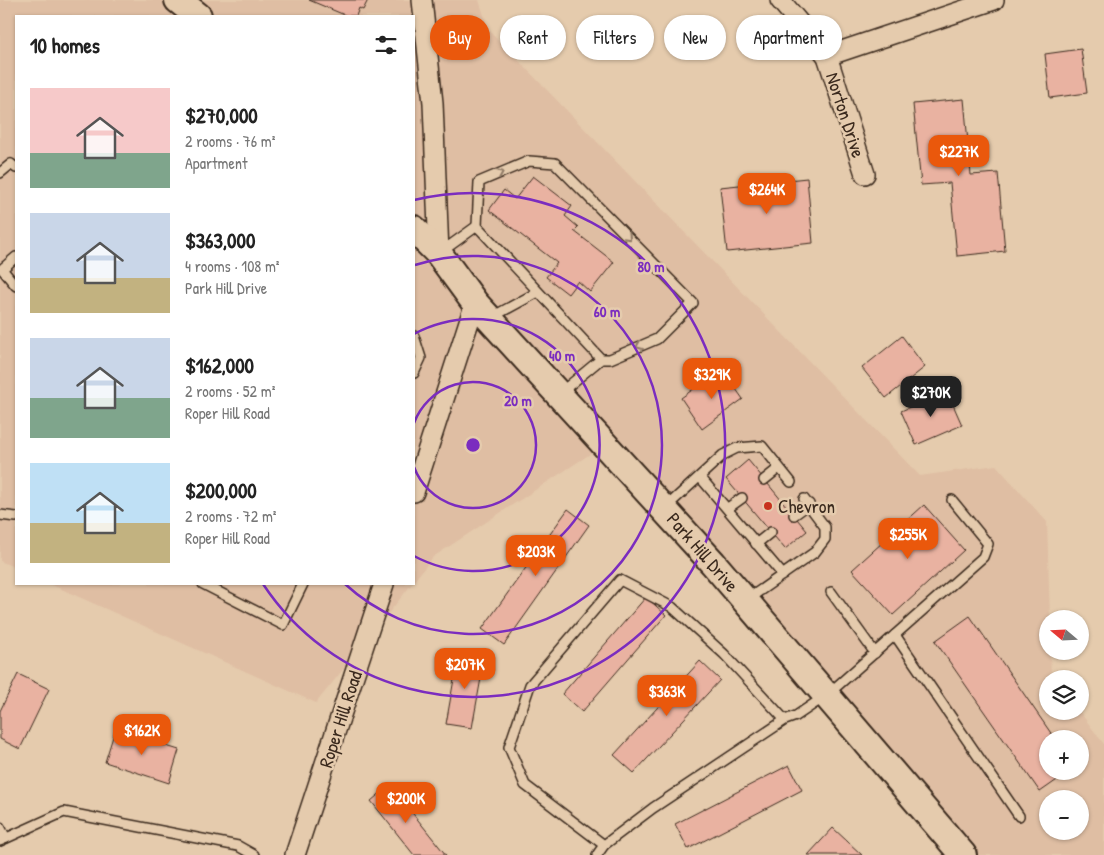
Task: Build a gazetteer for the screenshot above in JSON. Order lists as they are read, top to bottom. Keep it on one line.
{"streets":{"main road":["Park Hill Drive"],"street":["Norton Drive","Roper Hill Road"]},"places":["Chevron"],"north":"left","page":{"chip":["Buy","Rent","Filters","New","Apartment"],"heading":"10 homes","list":[{"name":"$270,000","note":"2 rooms · 76 m² · Apartment"},{"name":"$363,000","note":"4 rooms · 108 m² · Park Hill Drive"},{"name":"$162,000","note":"2 rooms · 52 m² · Roper Hill Road"},{"name":"$200,000","note":"2 rooms · 72 m² · Roper Hill Road"}],"price":["$227K","$264K","$329K","$270K","$255K","$203K","$207K","$363K","$162K","$200K"],"map_buttons":["+","−"]},"rings":["80 m","60 m","40 m","20 m"]}
